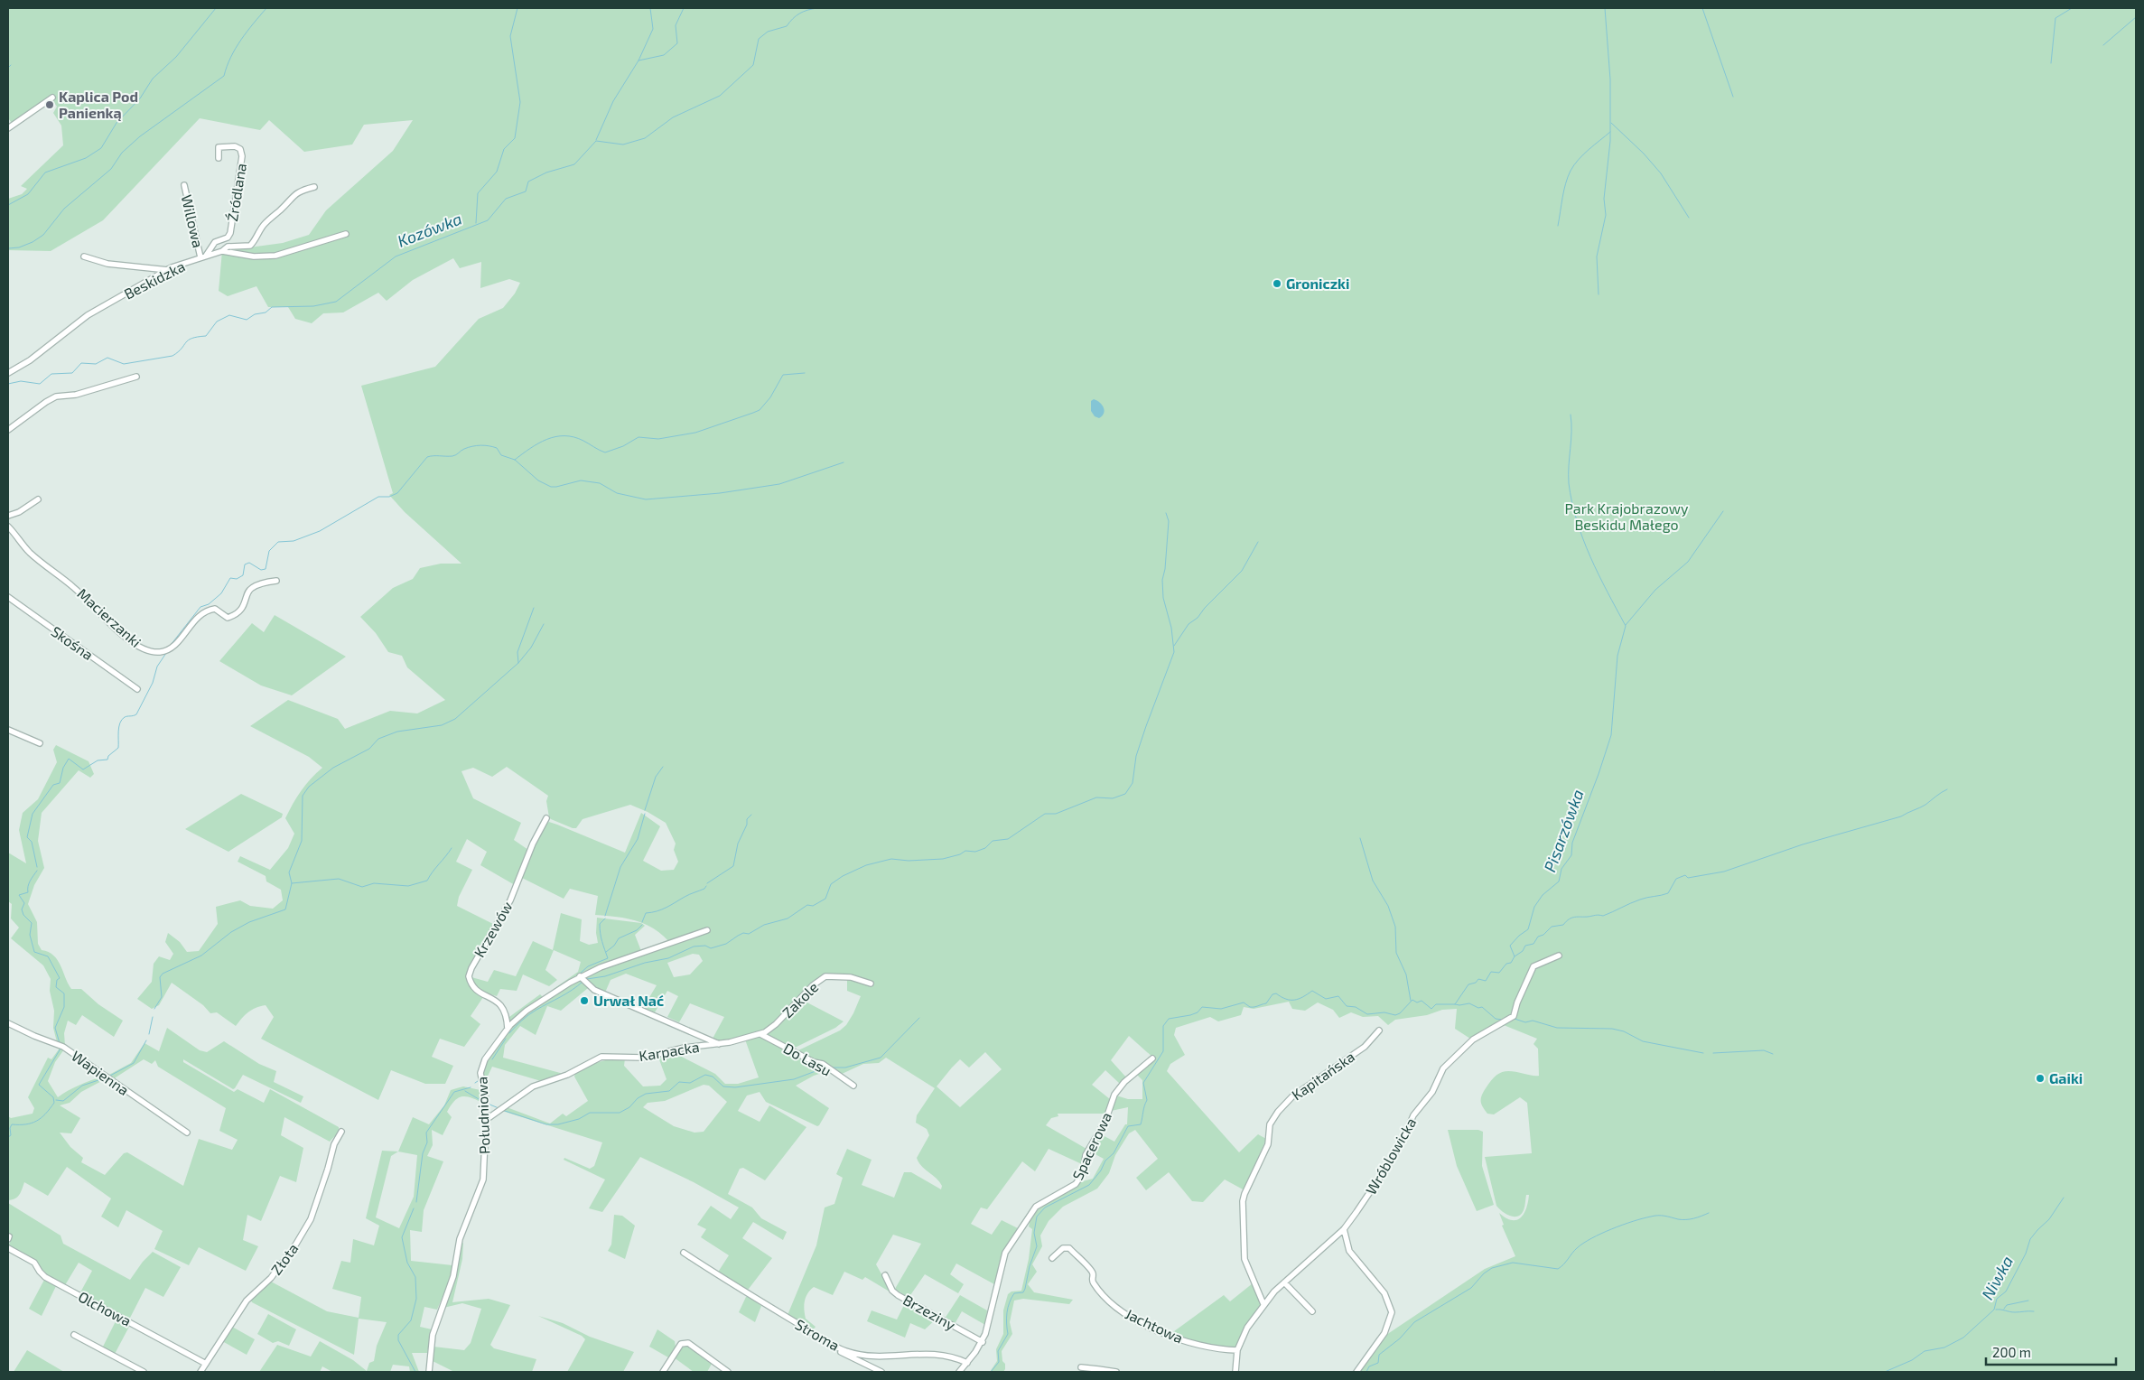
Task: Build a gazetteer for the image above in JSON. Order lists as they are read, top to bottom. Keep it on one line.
{"streets":{"street":["Źródlana","Willowa","Beskidzka","Macierzanki","Skośna","Krzewów","Zakole","Karpacka","Do Lasu","Wapienna","Kapitańska","Południowa","Spacerowa","Wróblowicka","Złota","Olchowa","Brzeziny","Jachtowa","Stroma"]},"crossings":[["Źródlana","Willowa"],["Źródlana","Beskidzka"],["Willowa","Beskidzka"],["Krzewów","Południowa"],["Zakole","Karpacka"],["Zakole","Do Lasu"],["Karpacka","Do Lasu"],["Karpacka","Południowa"],["Kapitańska","Wróblowicka"],["Spacerowa","Brzeziny"],["Spacerowa","Stroma"],["Wróblowicka","Jachtowa"],["Złota","Olchowa"]],"water":["Kozówka","Pisarzówka","Niwka"],"parks":["Park Krajobrazowy Beskidu Małego"],"places":["Kaplica Pod Panienką","Groniczki","Urwał Nać","Gaiki"],"scale_bar":"200 m"}
